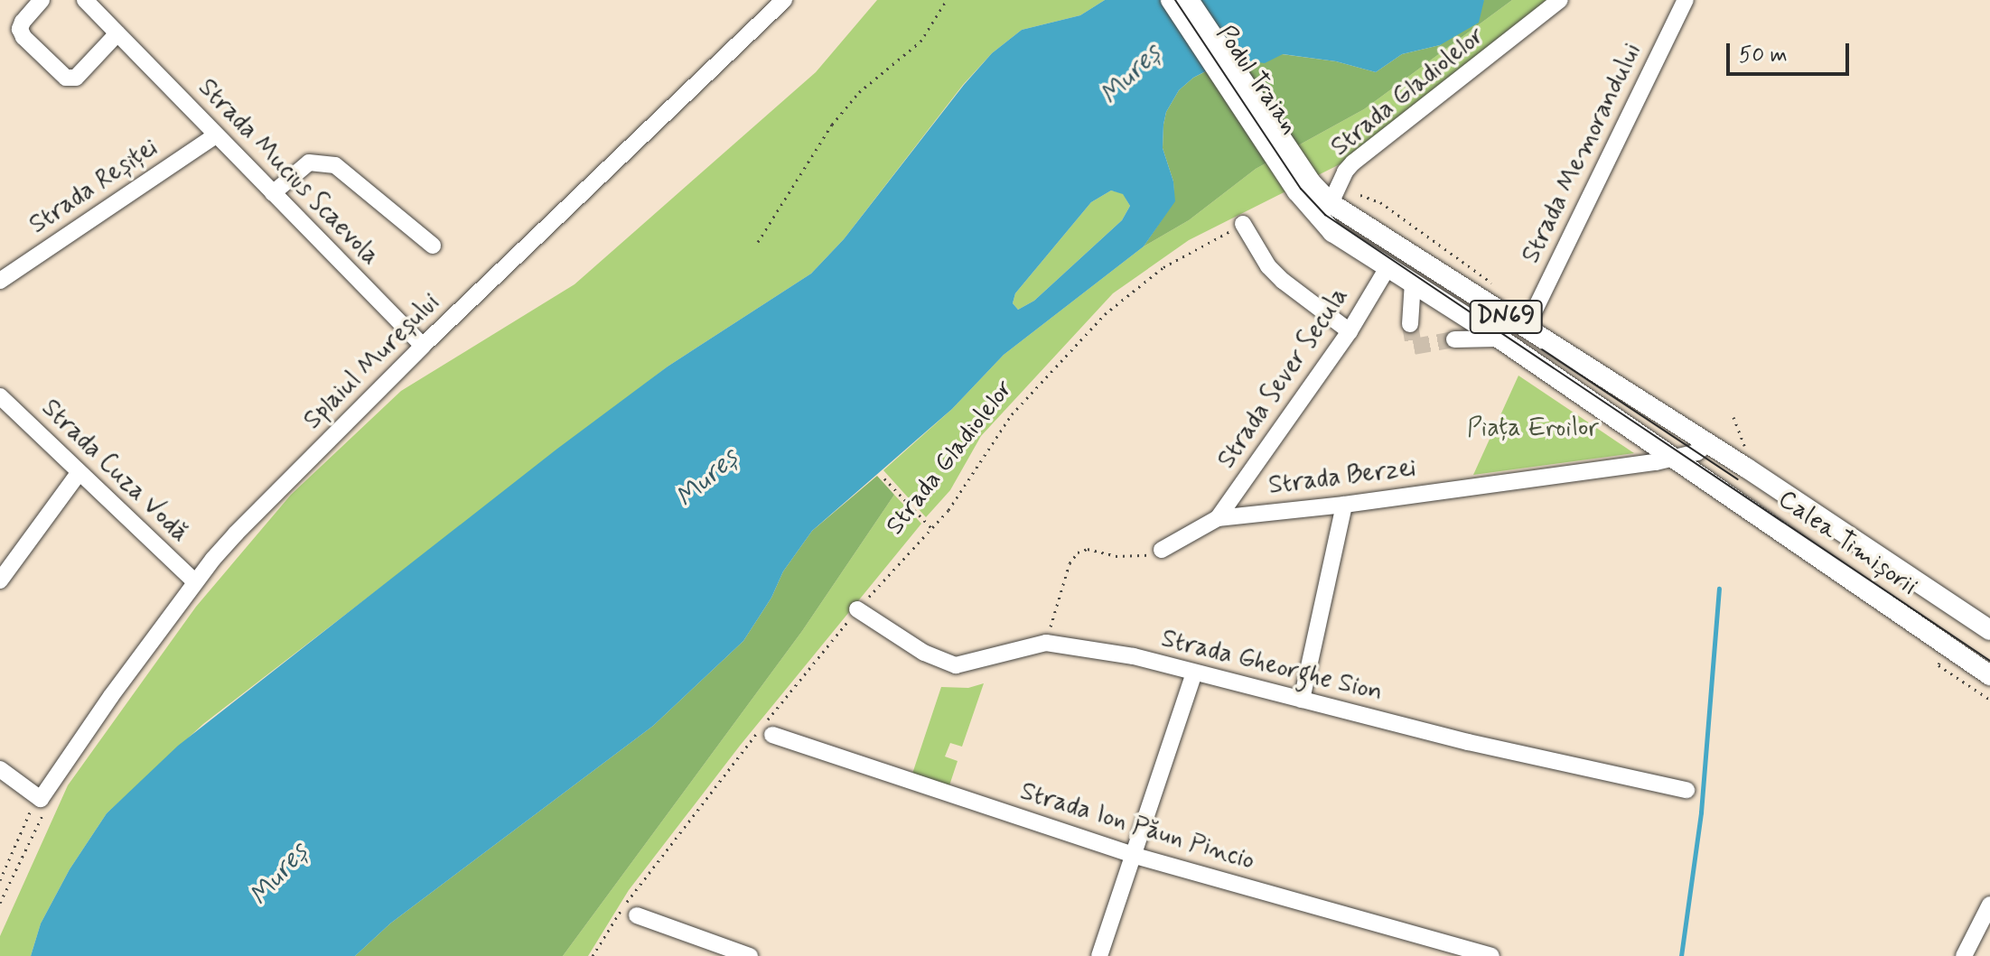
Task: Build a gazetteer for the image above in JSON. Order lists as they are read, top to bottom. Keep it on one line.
{"streets":{"main road":["Podul Traian","DN69","Calea Timișorii"],"street":["Strada Gladiolelor","Strada Memorandului","Strada Mucius Scaevola","Strada Reșiței","Splaiul Mureșului","Strada Sever Secula","Strada Cuza Vodă","Strada Berzei","Strada Gheorghe Sion","Strada Ion Păun Pincio"]},"crossings":[["Podul Traian","DN69"],["Strada Gladiolelor","DN69"],["Strada Gladiolelor","Strada Gheorghe Sion"],["Strada Gladiolelor","Strada Ion Păun Pincio"],["Strada Memorandului","DN69"],["Strada Mucius Scaevola","Strada Reșiței"],["Strada Mucius Scaevola","Splaiul Mureșului"],["DN69","Strada Sever Secula"],["DN69","Strada Berzei"],["DN69","Calea Timișorii"],["Splaiul Mureșului","Strada Cuza Vodă"],["Strada Sever Secula","Strada Berzei"],["Strada Berzei","Calea Timișorii"]],"water":["Mureș"],"parks":["Piața Eroilor"],"scale_bar":"50 m"}
